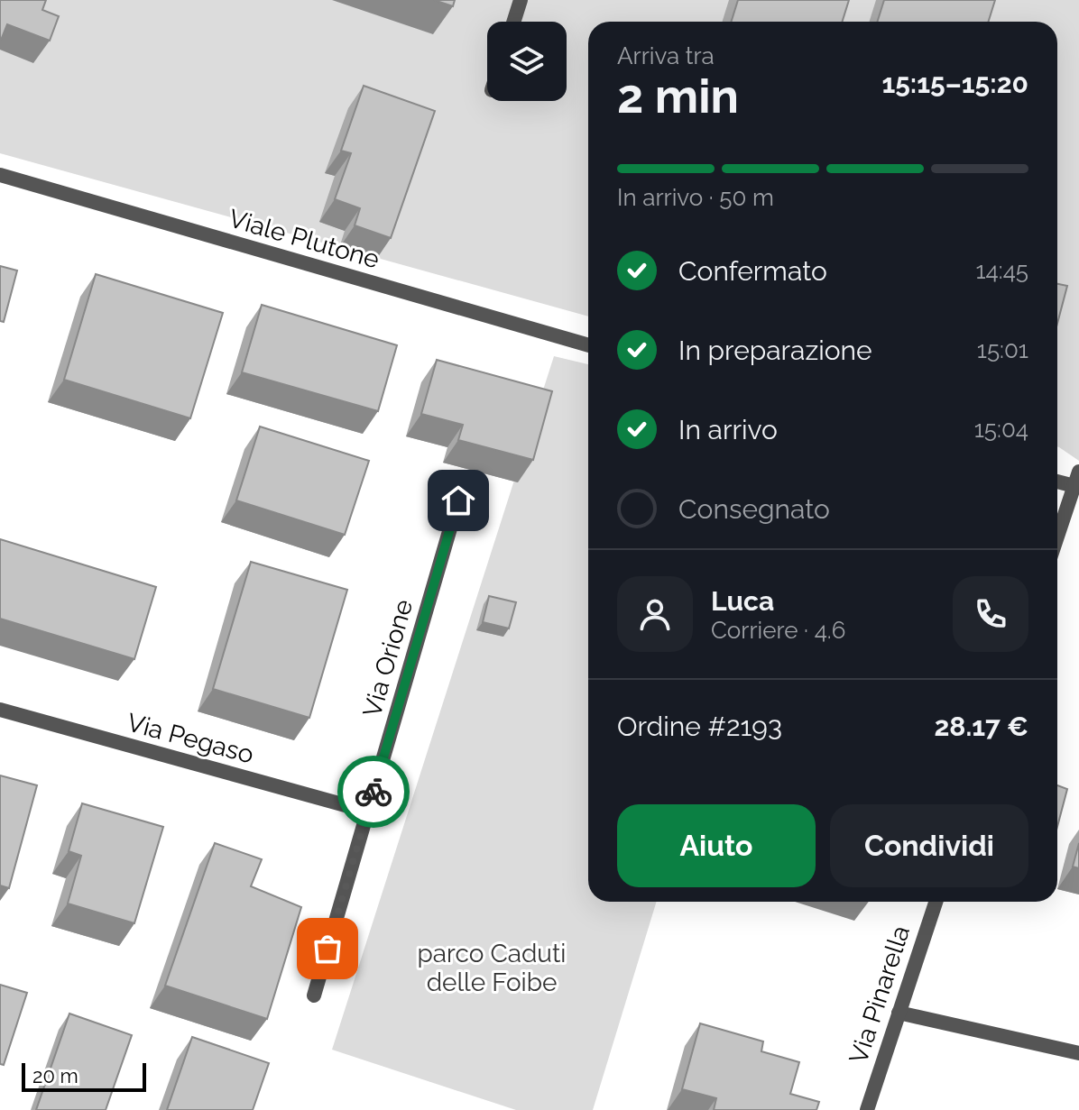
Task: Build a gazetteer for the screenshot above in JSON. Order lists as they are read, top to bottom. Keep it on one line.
{"streets":{"street":["Viale Plutone","Via Orione","Via Pegaso","Via Pinarella"]},"crossings":[["Via Orione","Via Pegaso"]],"parks":["parco Caduti delle Foibe"],"scale_bar":"20 m","page":{"heading":["2 min","Arriva tra","15:15–15:20"],"panel":["Luca","Corriere · 4.6","Ordine #2193","28.17 €"],"bar":"In arrivo · 50 m","list":[["Confermato","14:45"],["In preparazione","15:01"],["In arrivo","15:04"],"Consegnato"],"buttons":["Aiuto","Condividi"],"scale":"20 m"}}
